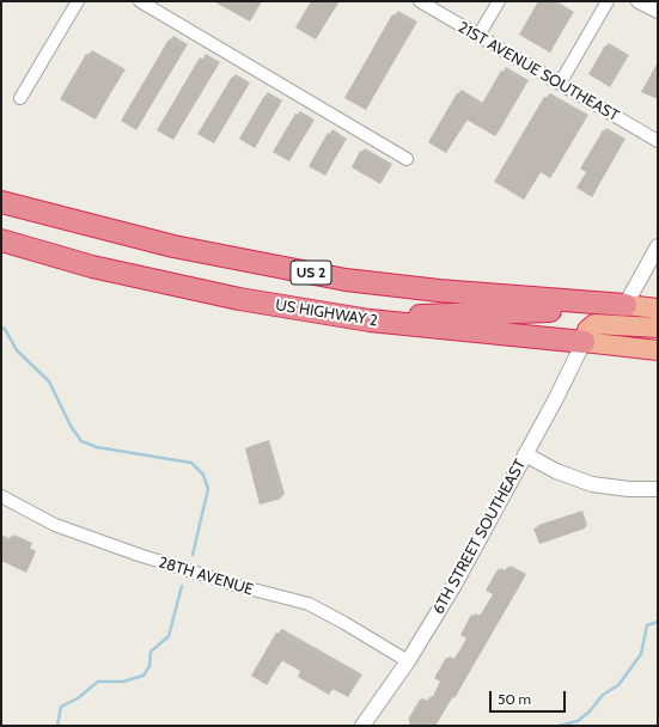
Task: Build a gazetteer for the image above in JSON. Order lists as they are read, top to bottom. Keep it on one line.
{"streets":{"highway":["US 2","US HIGHWAY 2"],"street":["21ST AVENUE SOUTHEAST","6TH STREET SOUTHEAST","28TH AVENUE"]},"crossings":[["US HIGHWAY 2","6TH STREET SOUTHEAST"],["6TH STREET SOUTHEAST","28TH AVENUE"]],"scale_bar":"50 m"}
